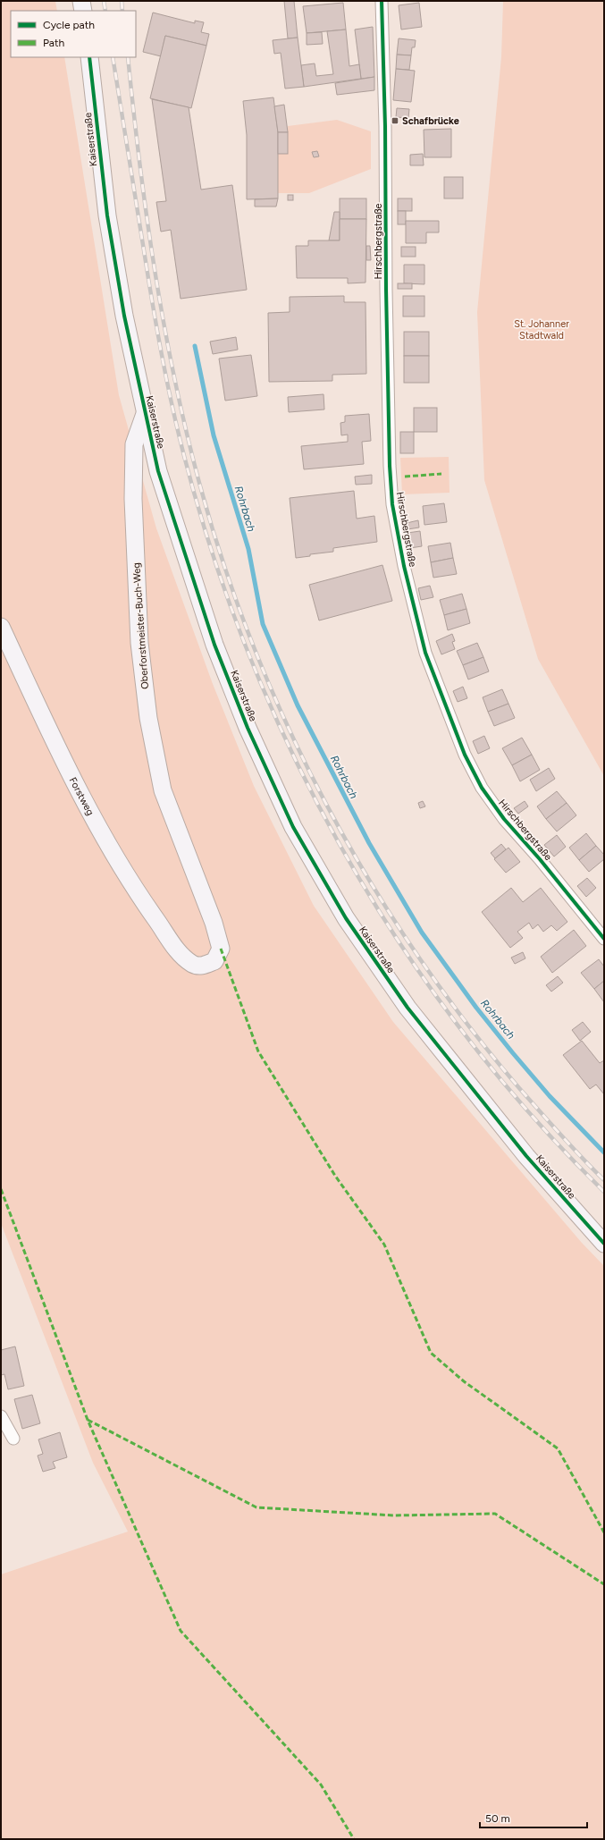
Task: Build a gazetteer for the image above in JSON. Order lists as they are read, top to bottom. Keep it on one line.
{"streets":{"main road":["Kaiserstraße","Oberforstmeister-Buch-Weg","Forstweg"],"street":["Hirschbergstraße"]},"crossings":[["Kaiserstraße","Oberforstmeister-Buch-Weg"],["Oberforstmeister-Buch-Weg","Forstweg"]],"water":["Rohrbach"],"parks":["St. Johanner Stadtwald"],"places":{"transit":["Schafbrücke"]},"legend":["Cycle path","Path"],"scale_bar":"50 m"}
